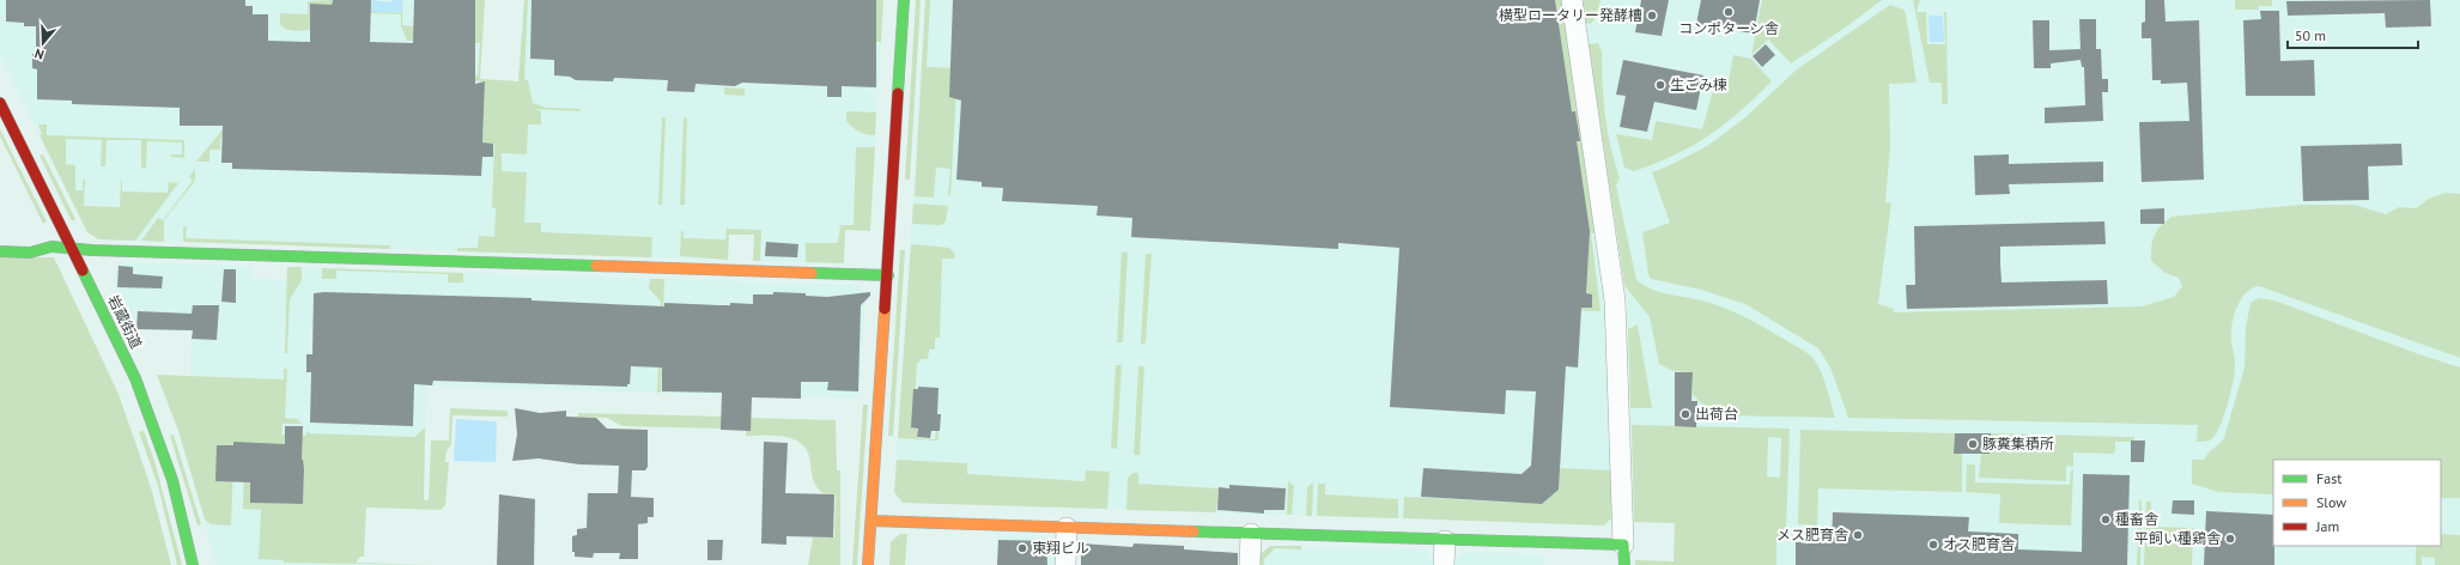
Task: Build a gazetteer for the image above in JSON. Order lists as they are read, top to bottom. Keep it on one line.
{"streets":{"street":["岩蔵街道"]},"places":["コンポターン舎","横型ロータリー発酵槽","生ごみ棟","出荷台","豚糞集積所","種畜舎","メス肥育舎","平飼い種鶏舎","オス肥育舎","東翔ビル"],"legend":["Fast","Slow","Jam"],"scale_bar":"50 m","north":"bottom"}
